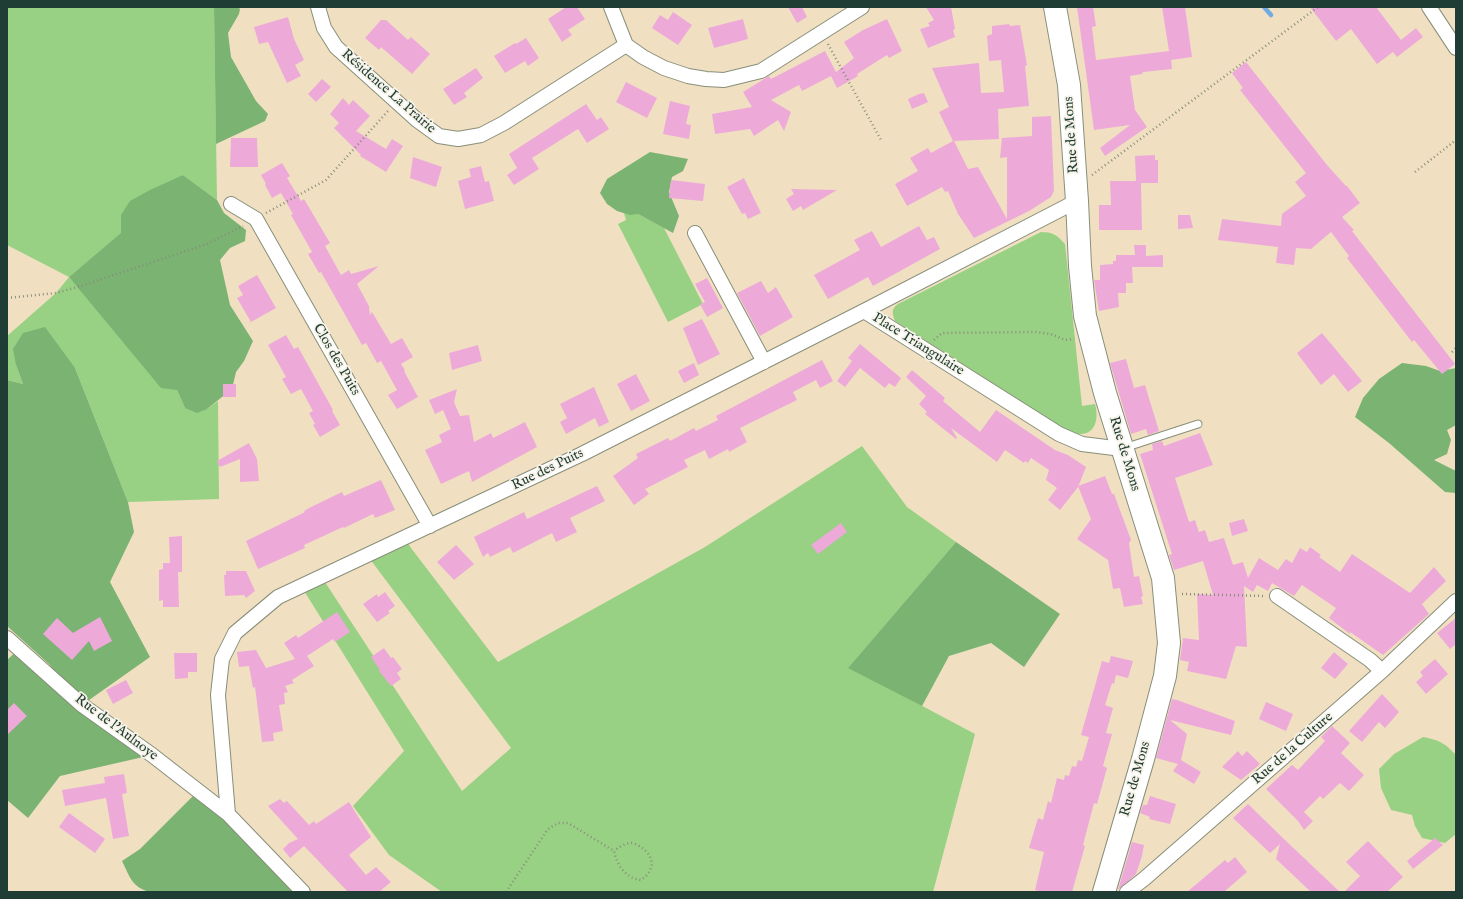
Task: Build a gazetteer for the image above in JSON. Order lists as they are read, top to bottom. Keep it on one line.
{"streets":{"main road":["Rue de Mons"],"street":["Résidence La Prairie","Place Triangulaire","Clos des Puits","Rue des Puits","Rue de l'Aulnoye","Rue de la Culture"]},"crossings":[["Rue de Mons","Place Triangulaire"],["Place Triangulaire","Rue des Puits"],["Clos des Puits","Rue des Puits"],["Rue des Puits","Rue de l'Aulnoye"]]}
